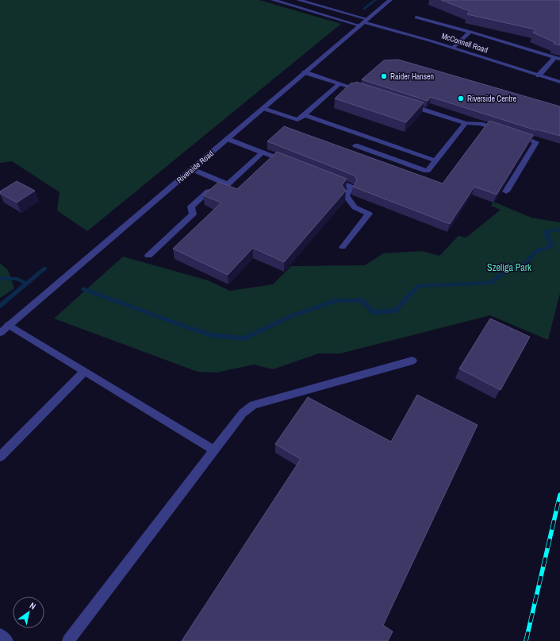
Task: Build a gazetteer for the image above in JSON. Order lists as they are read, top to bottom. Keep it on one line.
{"streets":{"street":["McConnell Road","Riverside Road"]},"crossings":[["McConnell Road","Riverside Road"]],"parks":["Szeliga Park"],"places":["Raider Hansen","Riverside Centre"],"north":"top right"}
